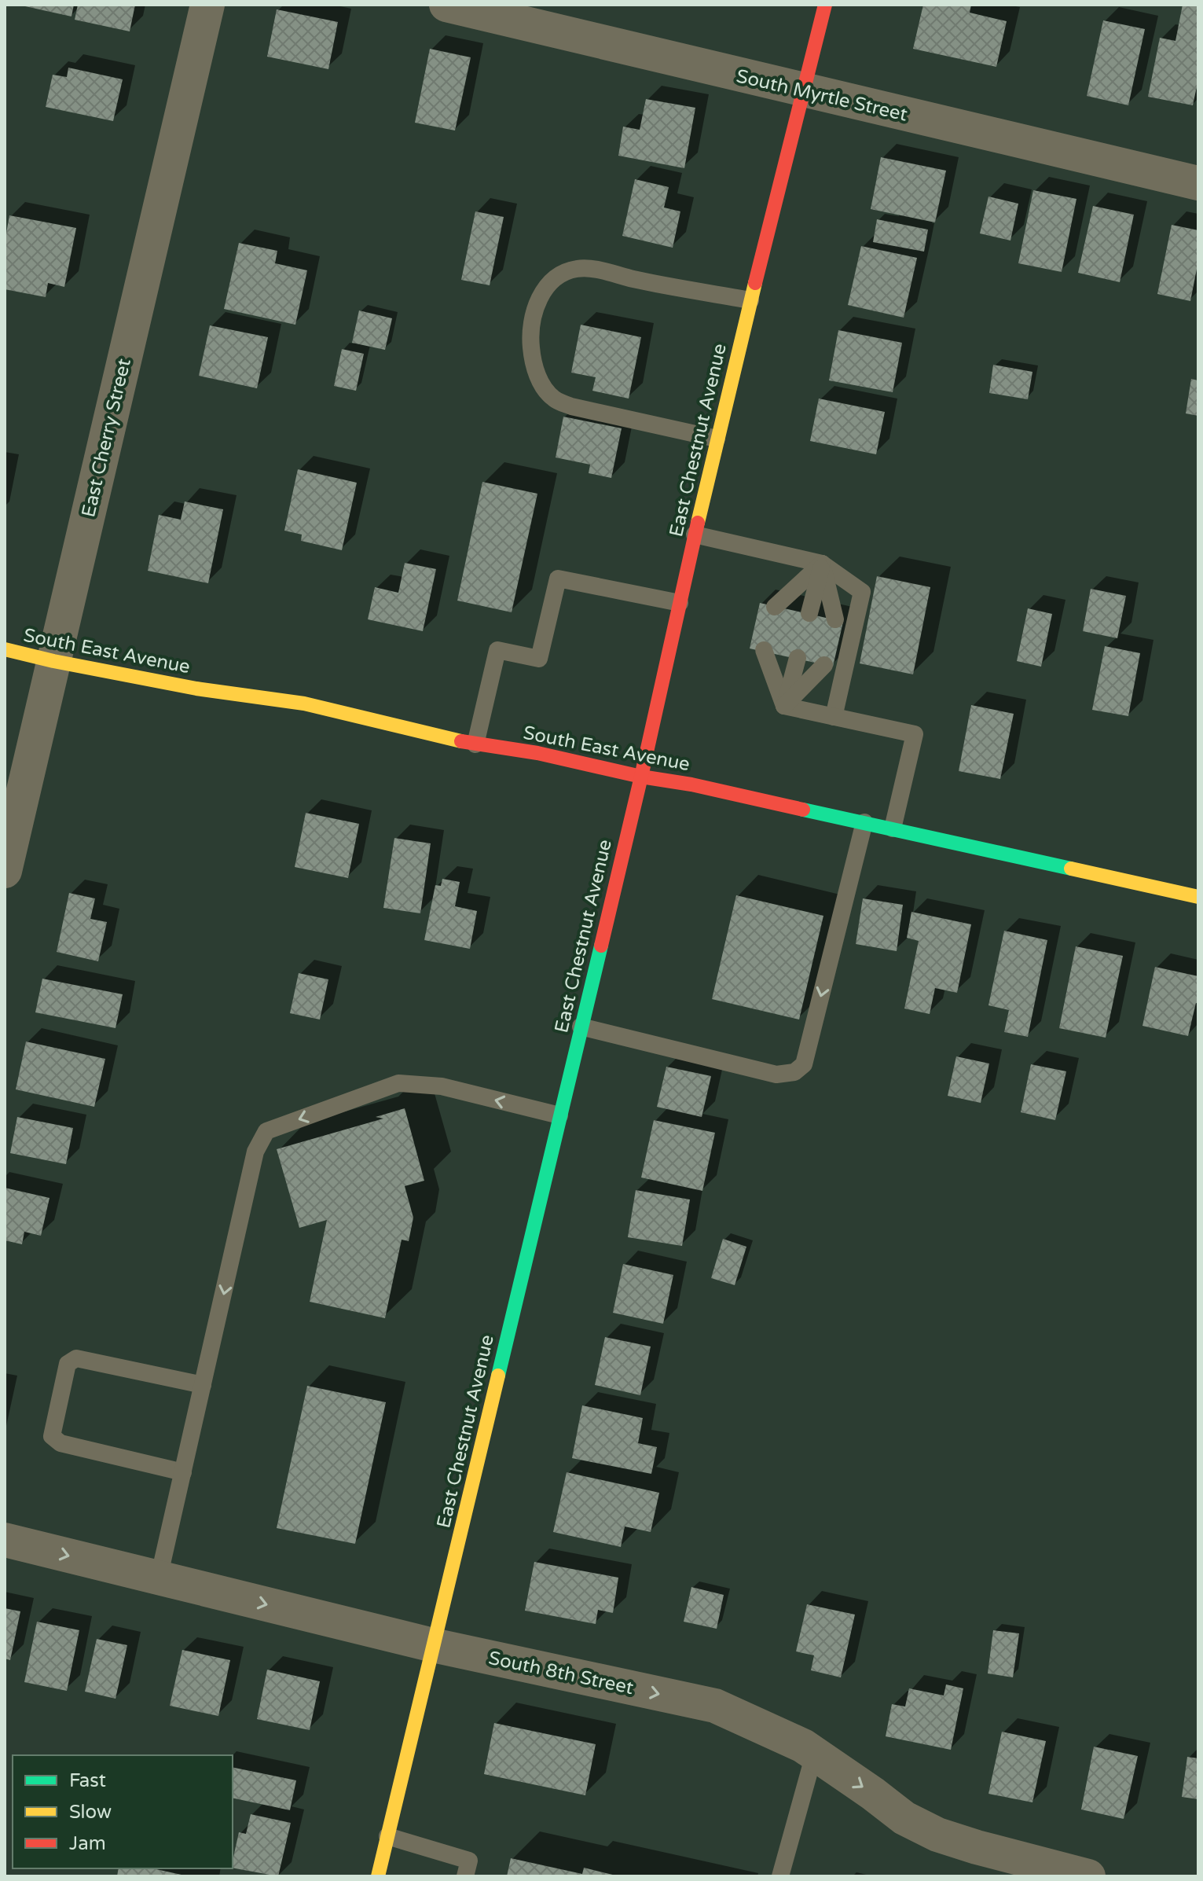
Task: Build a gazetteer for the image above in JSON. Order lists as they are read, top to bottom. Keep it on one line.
{"streets":{"street":["South Myrtle Street","East Cherry Street","East Chestnut Avenue","South East Avenue","South 8th Street"]},"crossings":[["South Myrtle Street","East Chestnut Avenue"],["East Cherry Street","South East Avenue"],["East Chestnut Avenue","South East Avenue"],["East Chestnut Avenue","South 8th Street"]],"one_way":["South 8th Street"],"legend":["Fast","Slow","Jam"]}
